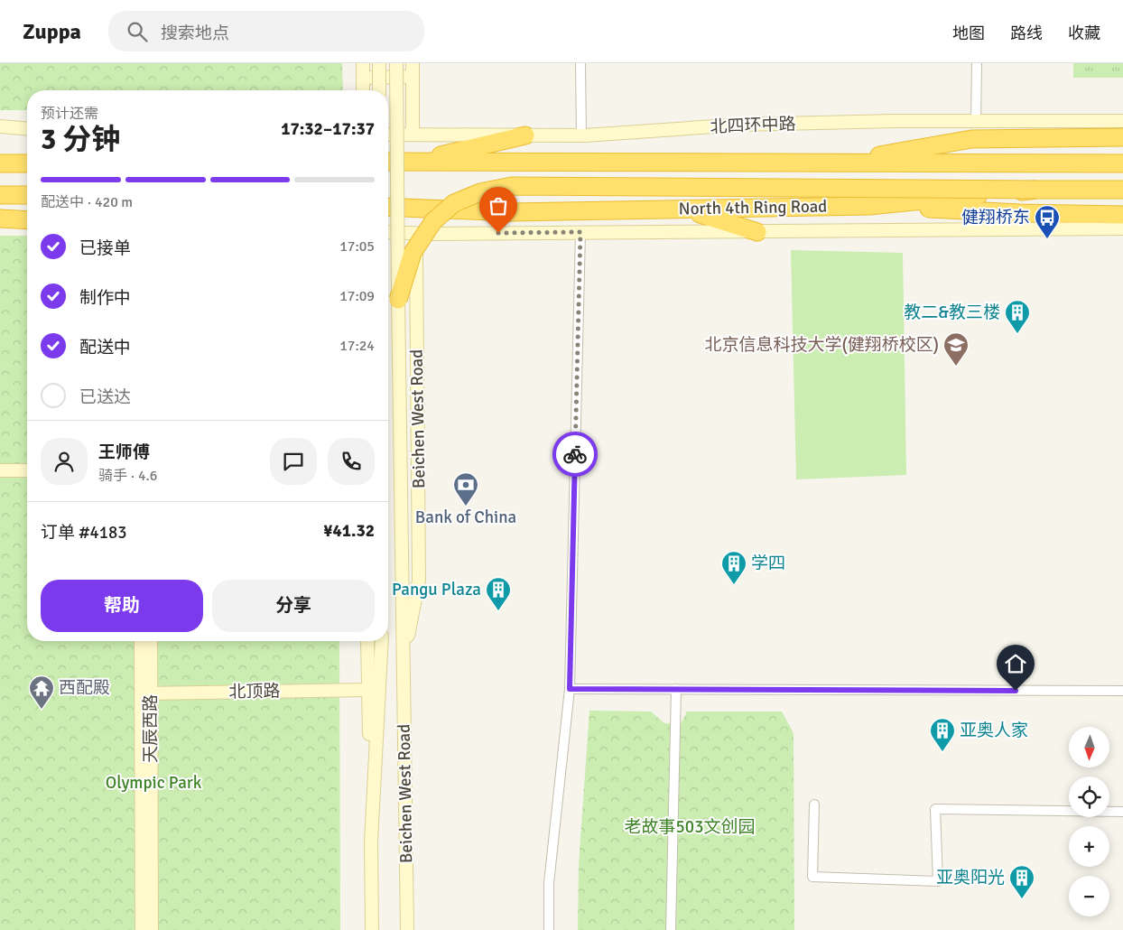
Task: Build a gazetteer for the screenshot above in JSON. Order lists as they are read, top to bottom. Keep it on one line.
{"streets":{"highway":["North 4th Ring Road"],"street":["北四环中路","Beichen West Road","北顶路","天辰西路"]},"crossings":[["Beichen West Road","北顶路"],["北顶路","天辰西路"]],"parks":["Olympic Park","老故事503文创园"],"places":{"bus stop":["健翔桥东"],"building":["教二&教三楼","学四","Pangu Plaza","亚奥人家","亚奥阳光"],"school or university":["北京信息科技大学(健翔桥校区)"],"bank":["Bank of China"],"temple":["西配殿"]},"north":"bottom","page":{"header":"Zuppa","search":"搜索地点","nav":["地图","路线","收藏"],"heading":["3 分钟","预计还需","17:32–17:37"],"panel":["王师傅","骑手 · 4.6","订单 #4183","¥41.32"],"bar":"配送中 · 420 m","list":[["已接单","17:05"],["制作中","17:09"],["配送中","17:24"],"已送达"],"buttons":["帮助","分享"],"map_buttons":["+","−"]}}
